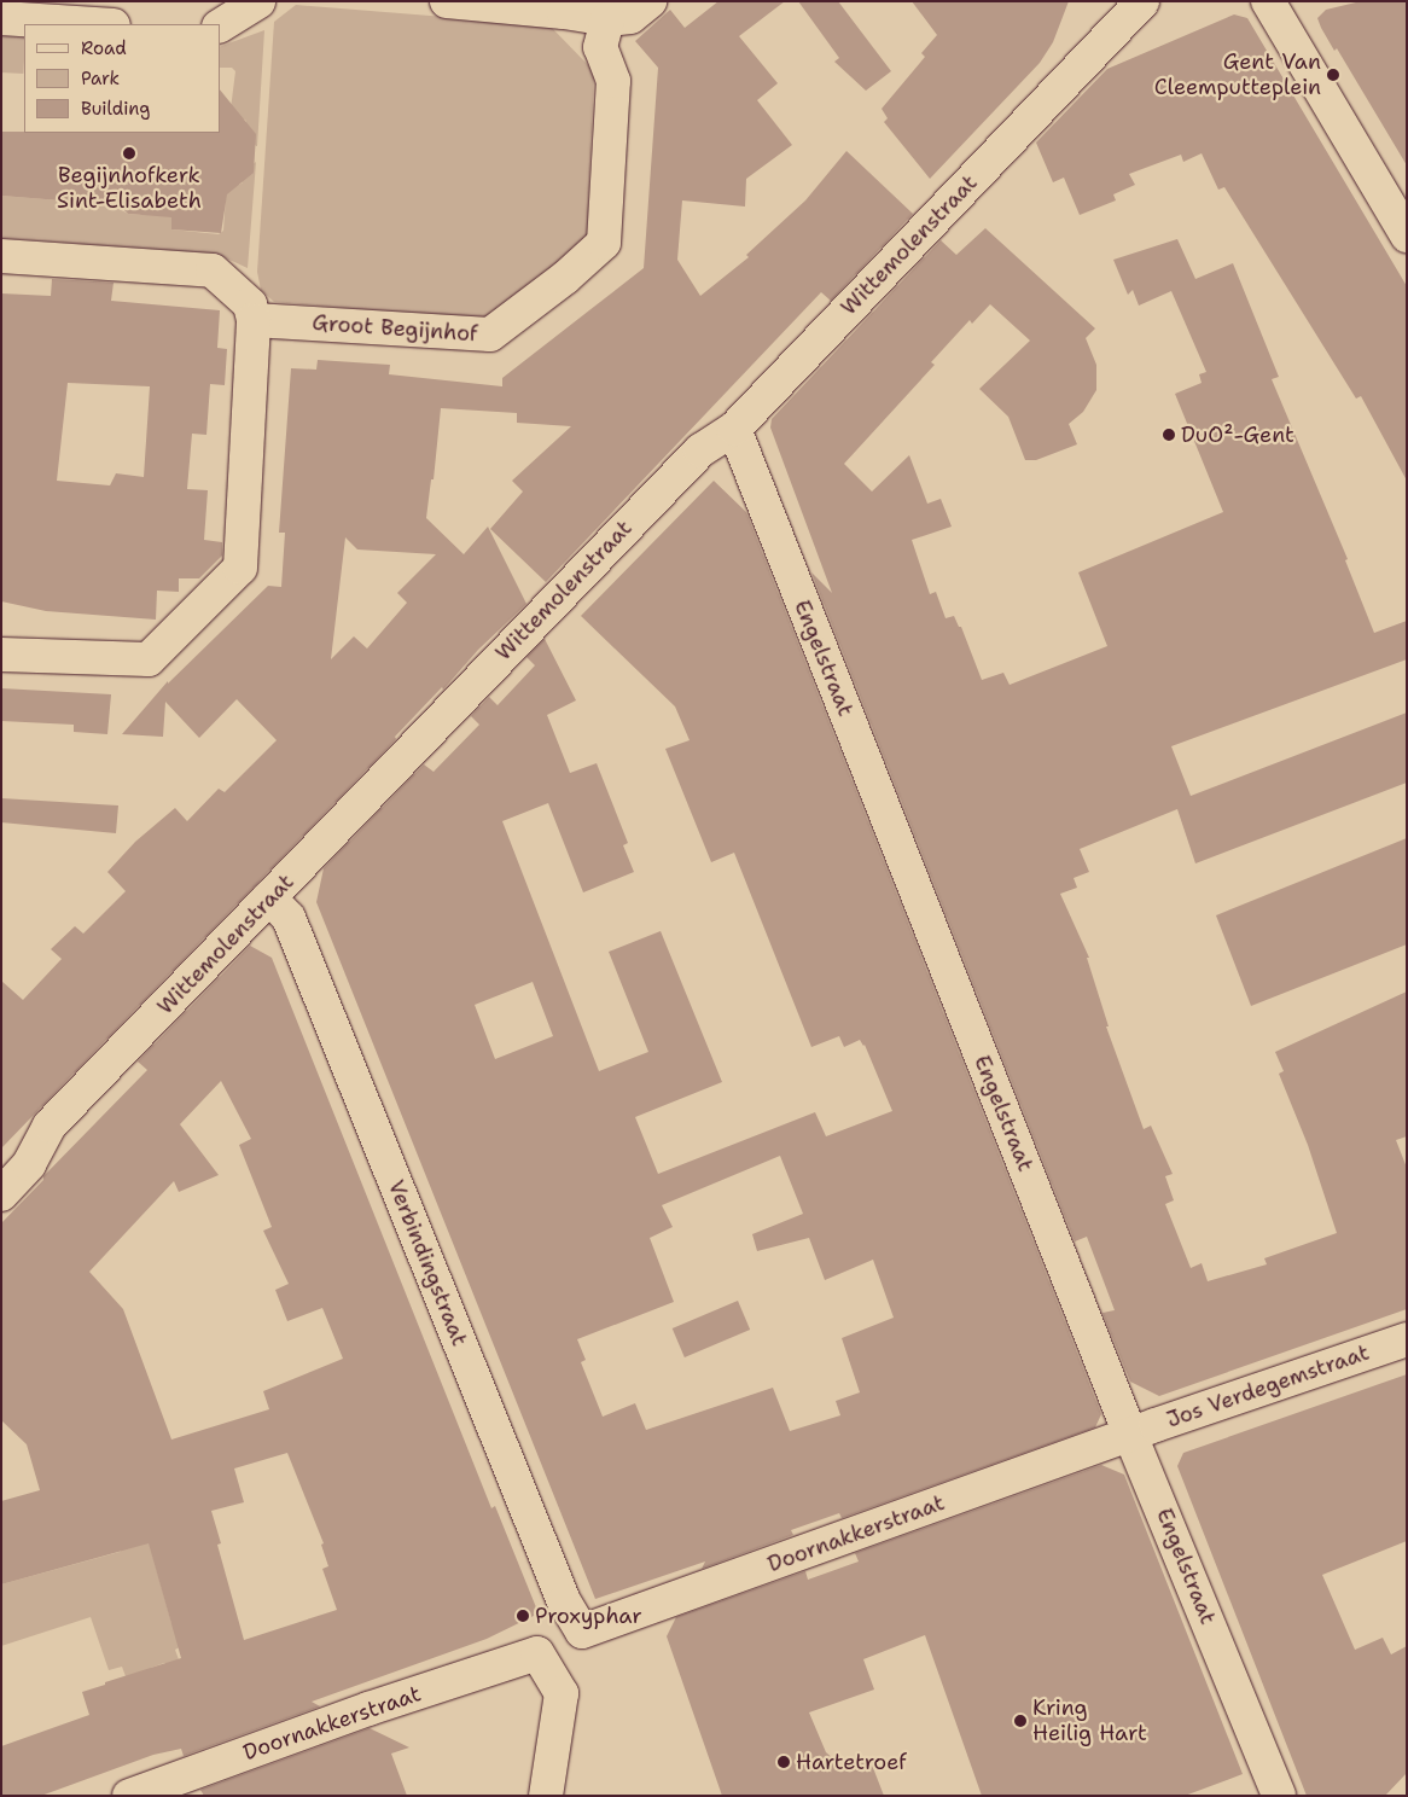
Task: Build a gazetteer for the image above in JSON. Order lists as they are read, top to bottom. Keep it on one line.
{"streets":{"street":["Wittemolenstraat","Groot Begijnhof","Engelstraat","Verbindingstraat","Jos Verdegemstraat","Doornakkerstraat"]},"crossings":[["Wittemolenstraat","Engelstraat"],["Wittemolenstraat","Verbindingstraat"],["Engelstraat","Jos Verdegemstraat"],["Engelstraat","Doornakkerstraat"],["Verbindingstraat","Doornakkerstraat"],["Jos Verdegemstraat","Doornakkerstraat"]],"places":["Gent Van Cleemputteplein","Begijnhofkerk Sint-Elisabeth","DuO²-Gent","Proxyphar","Kring Heilig Hart","Hartetroef"],"legend":["Road","Park","Building"]}
